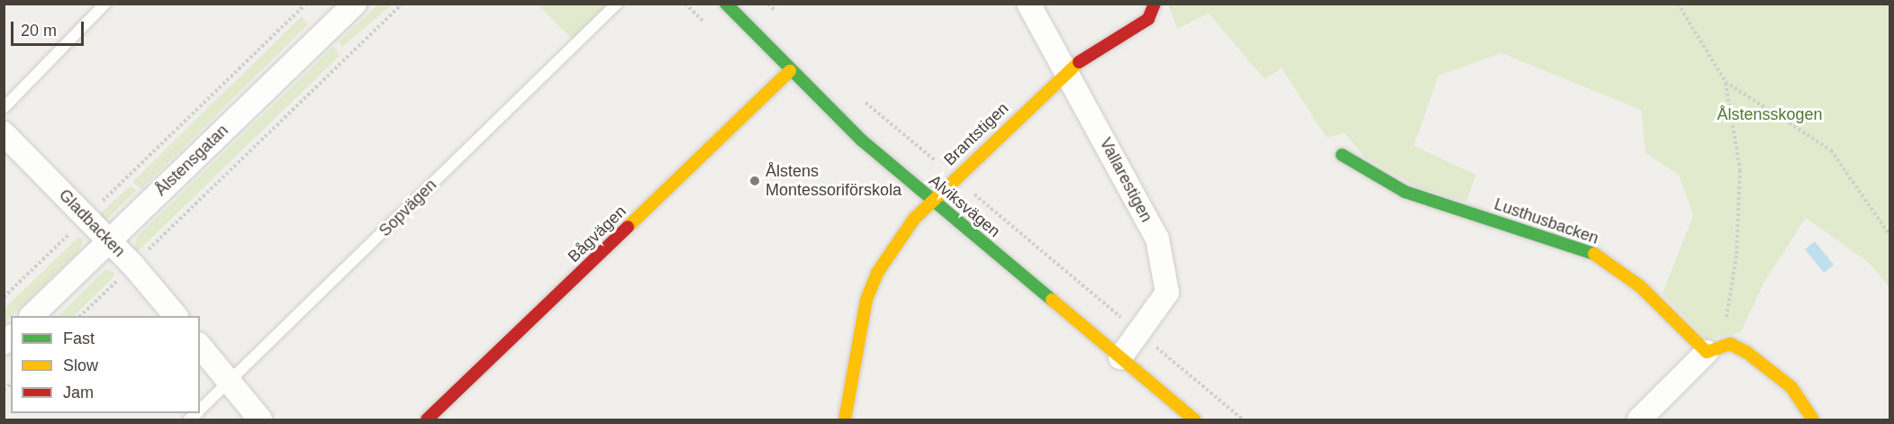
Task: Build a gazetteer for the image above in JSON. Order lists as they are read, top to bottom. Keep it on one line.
{"streets":{"street":["Brantstigen","Ålstensgatan","Vallarestigen","Alviksvägen","Lusthusbacken","Gladbacken","Bågvägen"],"lane":["Sopvägen"]},"crossings":[["Brantstigen","Vallarestigen"],["Brantstigen","Alviksvägen"],["Ålstensgatan","Gladbacken"],["Vallarestigen","Alviksvägen"],["Alviksvägen","Bågvägen"]],"parks":["Ålstensskogen"],"places":["Ålstens Montessoriförskola"],"legend":["Fast","Slow","Jam"],"scale_bar":"20 m"}
